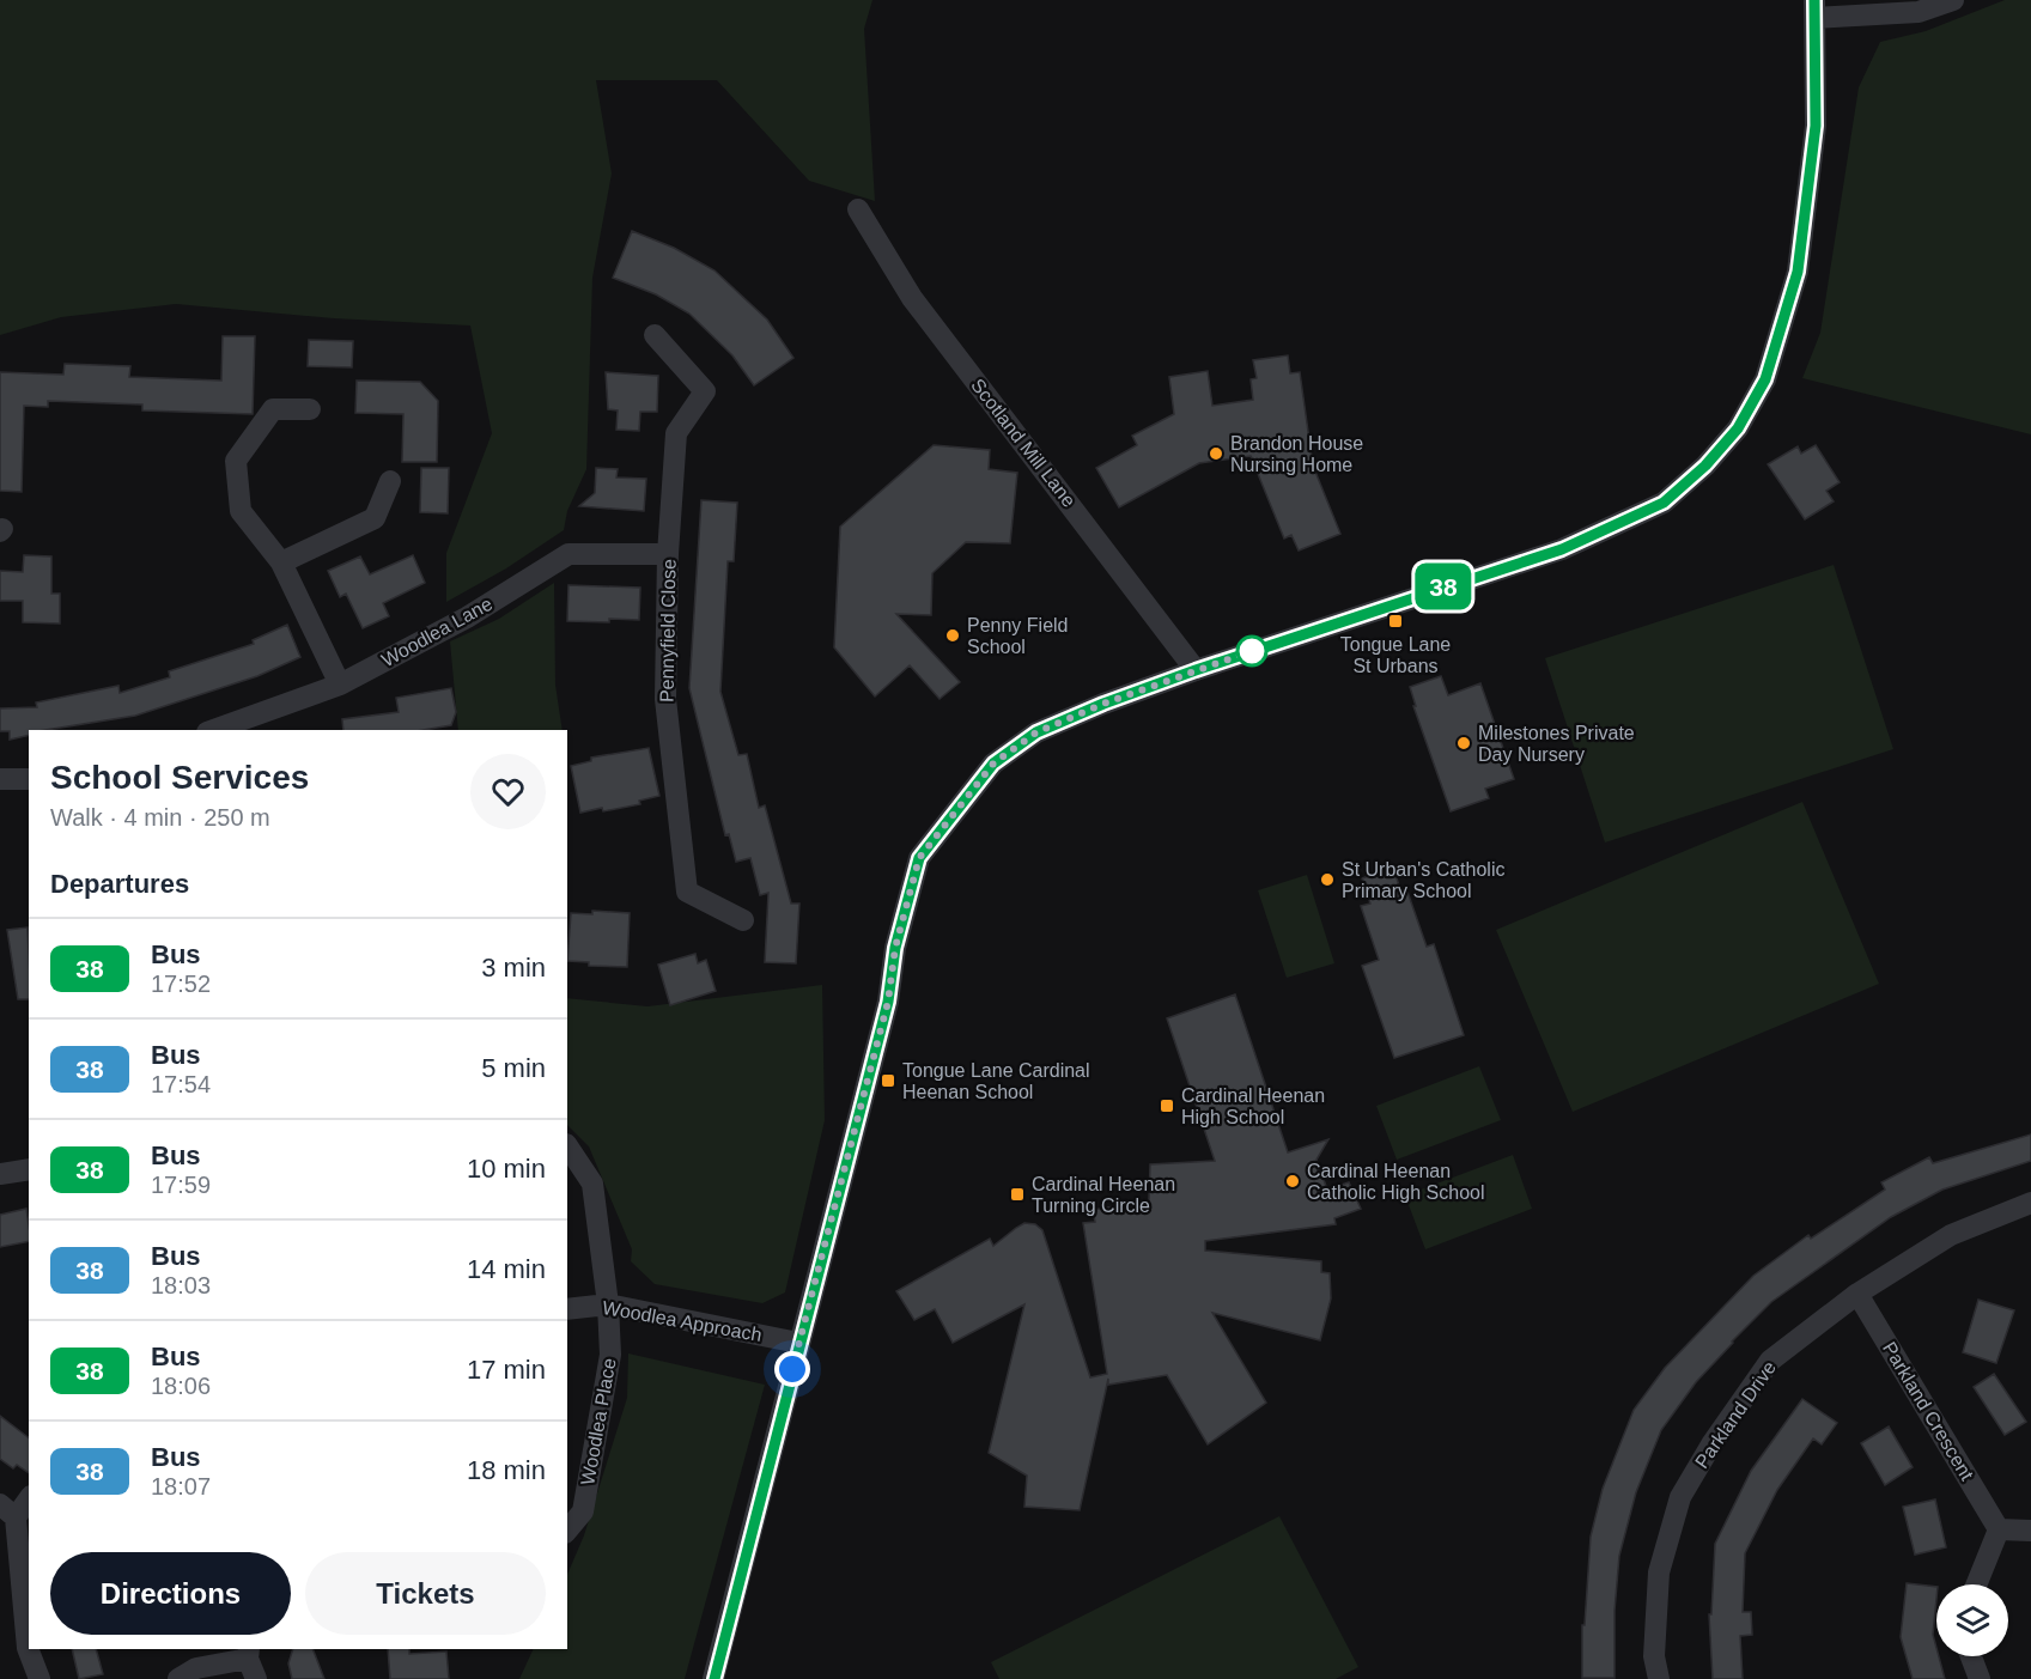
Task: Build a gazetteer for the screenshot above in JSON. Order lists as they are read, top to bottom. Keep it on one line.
{"streets":{"street":["Scotland Mill Lane","Pennyfield Close","Woodlea Lane","Woodlea Approach","Parkland Crescent","Parkland Drive","Woodlea Place"]},"crossings":[["Pennyfield Close","Woodlea Lane"],["Woodlea Approach","Woodlea Place"],["Parkland Crescent","Parkland Drive"]],"places":{"other":["Brandon House Nursing Home","Penny Field School","Milestones Private Day Nursery","St Urban's Catholic Primary School","Cardinal Heenan Catholic High School"],"transit":["Tongue Lane St Urbans","Tongue Lane Cardinal Heenan School","Cardinal Heenan High School","Cardinal Heenan Turning Circle"]},"lines":["bus line 38"],"page":{"on_map":"38","heading":[["School Services","Walk · 4 min · 250 m"],"Departures"],"list":[{"mark":"38","name":"Bus","note":"17:52","value":"3 min"},{"mark":"38","name":"Bus","note":"17:54","value":"5 min"},{"mark":"38","name":"Bus","note":"17:59","value":"10 min"},{"mark":"38","name":"Bus","note":"18:03","value":"14 min"},{"mark":"38","name":"Bus","note":"18:06","value":"17 min"},{"mark":"38","name":"Bus","note":"18:07","value":"18 min"}],"buttons":["Directions","Tickets"]}}
